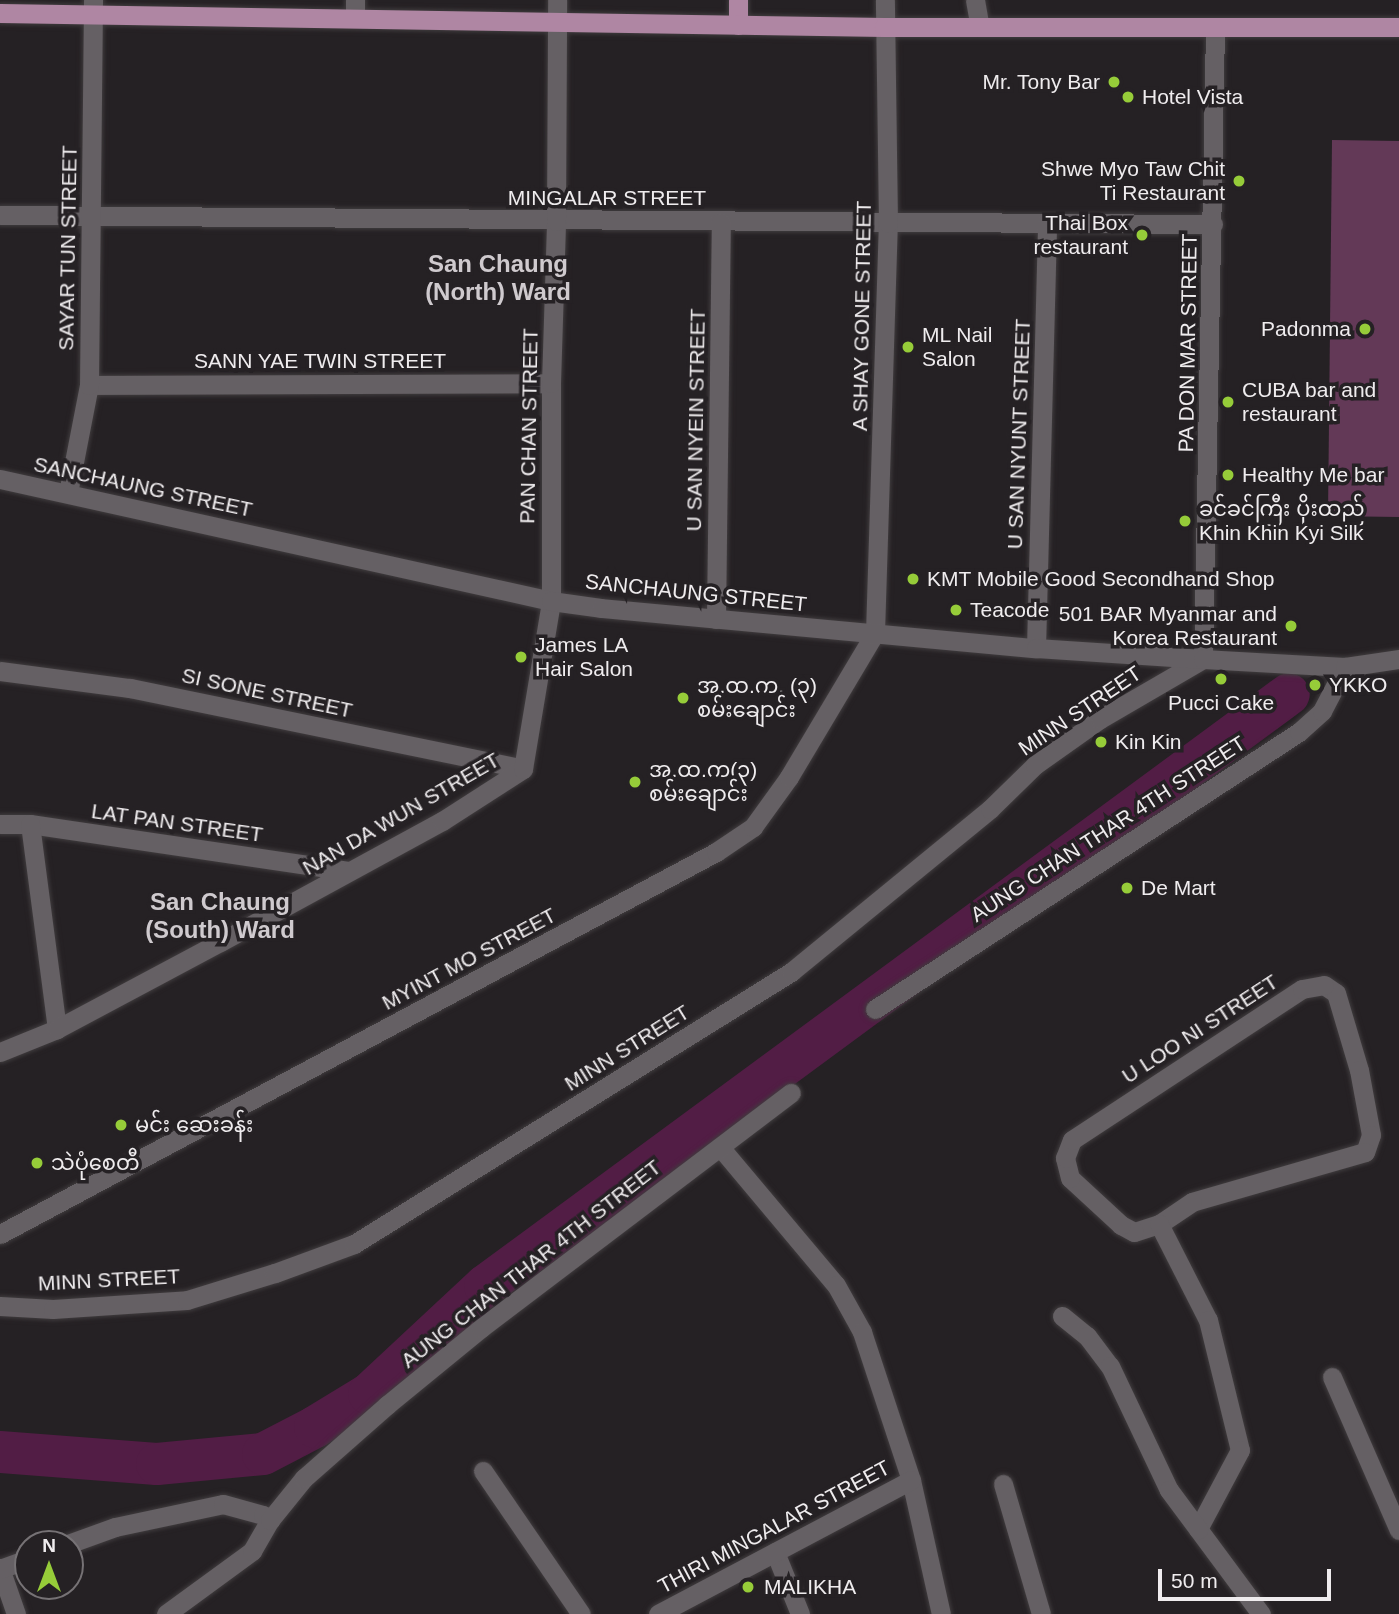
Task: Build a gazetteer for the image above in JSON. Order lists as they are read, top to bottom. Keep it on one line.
{"streets":{"street":["MINGALAR STREET","SAYAR TUN STREET","A SHAY GONE STREET","PA DON MAR STREET","SANN YAE TWIN STREET","U SAN NYEIN STREET","PAN CHAN STREET","U SAN NYUNT STREET","SANCHAUNG STREET","SI SONE STREET","MINN STREET","NAN DA WUN STREET","LAT PAN STREET","AUNG CHAN THAR 4TH STREET","MYINT MO STREET","U LOO NI STREET","THIRI MINGALAR STREET"]},"crossings":[["MINGALAR STREET","SAYAR TUN STREET"],["MINGALAR STREET","A SHAY GONE STREET"],["MINGALAR STREET","PA DON MAR STREET"],["MINGALAR STREET","U SAN NYEIN STREET"],["MINGALAR STREET","PAN CHAN STREET"],["MINGALAR STREET","U SAN NYUNT STREET"],["SAYAR TUN STREET","SANN YAE TWIN STREET"],["SAYAR TUN STREET","SANCHAUNG STREET"],["A SHAY GONE STREET","SANCHAUNG STREET"],["A SHAY GONE STREET","MYINT MO STREET"],["PA DON MAR STREET","SANCHAUNG STREET"],["PA DON MAR STREET","MINN STREET"],["SANN YAE TWIN STREET","PAN CHAN STREET"],["U SAN NYEIN STREET","SANCHAUNG STREET"],["PAN CHAN STREET","SANCHAUNG STREET"],["PAN CHAN STREET","NAN DA WUN STREET"],["U SAN NYUNT STREET","SANCHAUNG STREET"],["SANCHAUNG STREET","MINN STREET"],["SANCHAUNG STREET","NAN DA WUN STREET"],["SANCHAUNG STREET","AUNG CHAN THAR 4TH STREET"],["SANCHAUNG STREET","MYINT MO STREET"],["SI SONE STREET","NAN DA WUN STREET"],["NAN DA WUN STREET","LAT PAN STREET"]],"districts":["San Chaung (North) Ward","San Chaung (South) Ward"],"places":["Mr. Tony Bar","Hotel Vista","Shwe Myo Taw Chit Ti Restaurant","Thai Box restaurant","Padonma","ML Nail Salon","CUBA bar and restaurant","Healthy Me bar","ခင်ခင်ကြီး ပိုးထည် Khin Khin Kyi Silk","KMT Mobile Good Secondhand Shop","Teacode","501 BAR Myanmar and Korea Restaurant","James LA Hair Salon","Pucci Cake","YKKO","အ.ထ.က. (၃) စမ်းချောင်း","Kin Kin","အ.ထ.က(၃) စမ်းချောင်း","De Mart","မင်း ဆေးခန်း","သဲပုံစေတီ","MALIKHA"],"scale_bar":"50 m","north":"top"}
